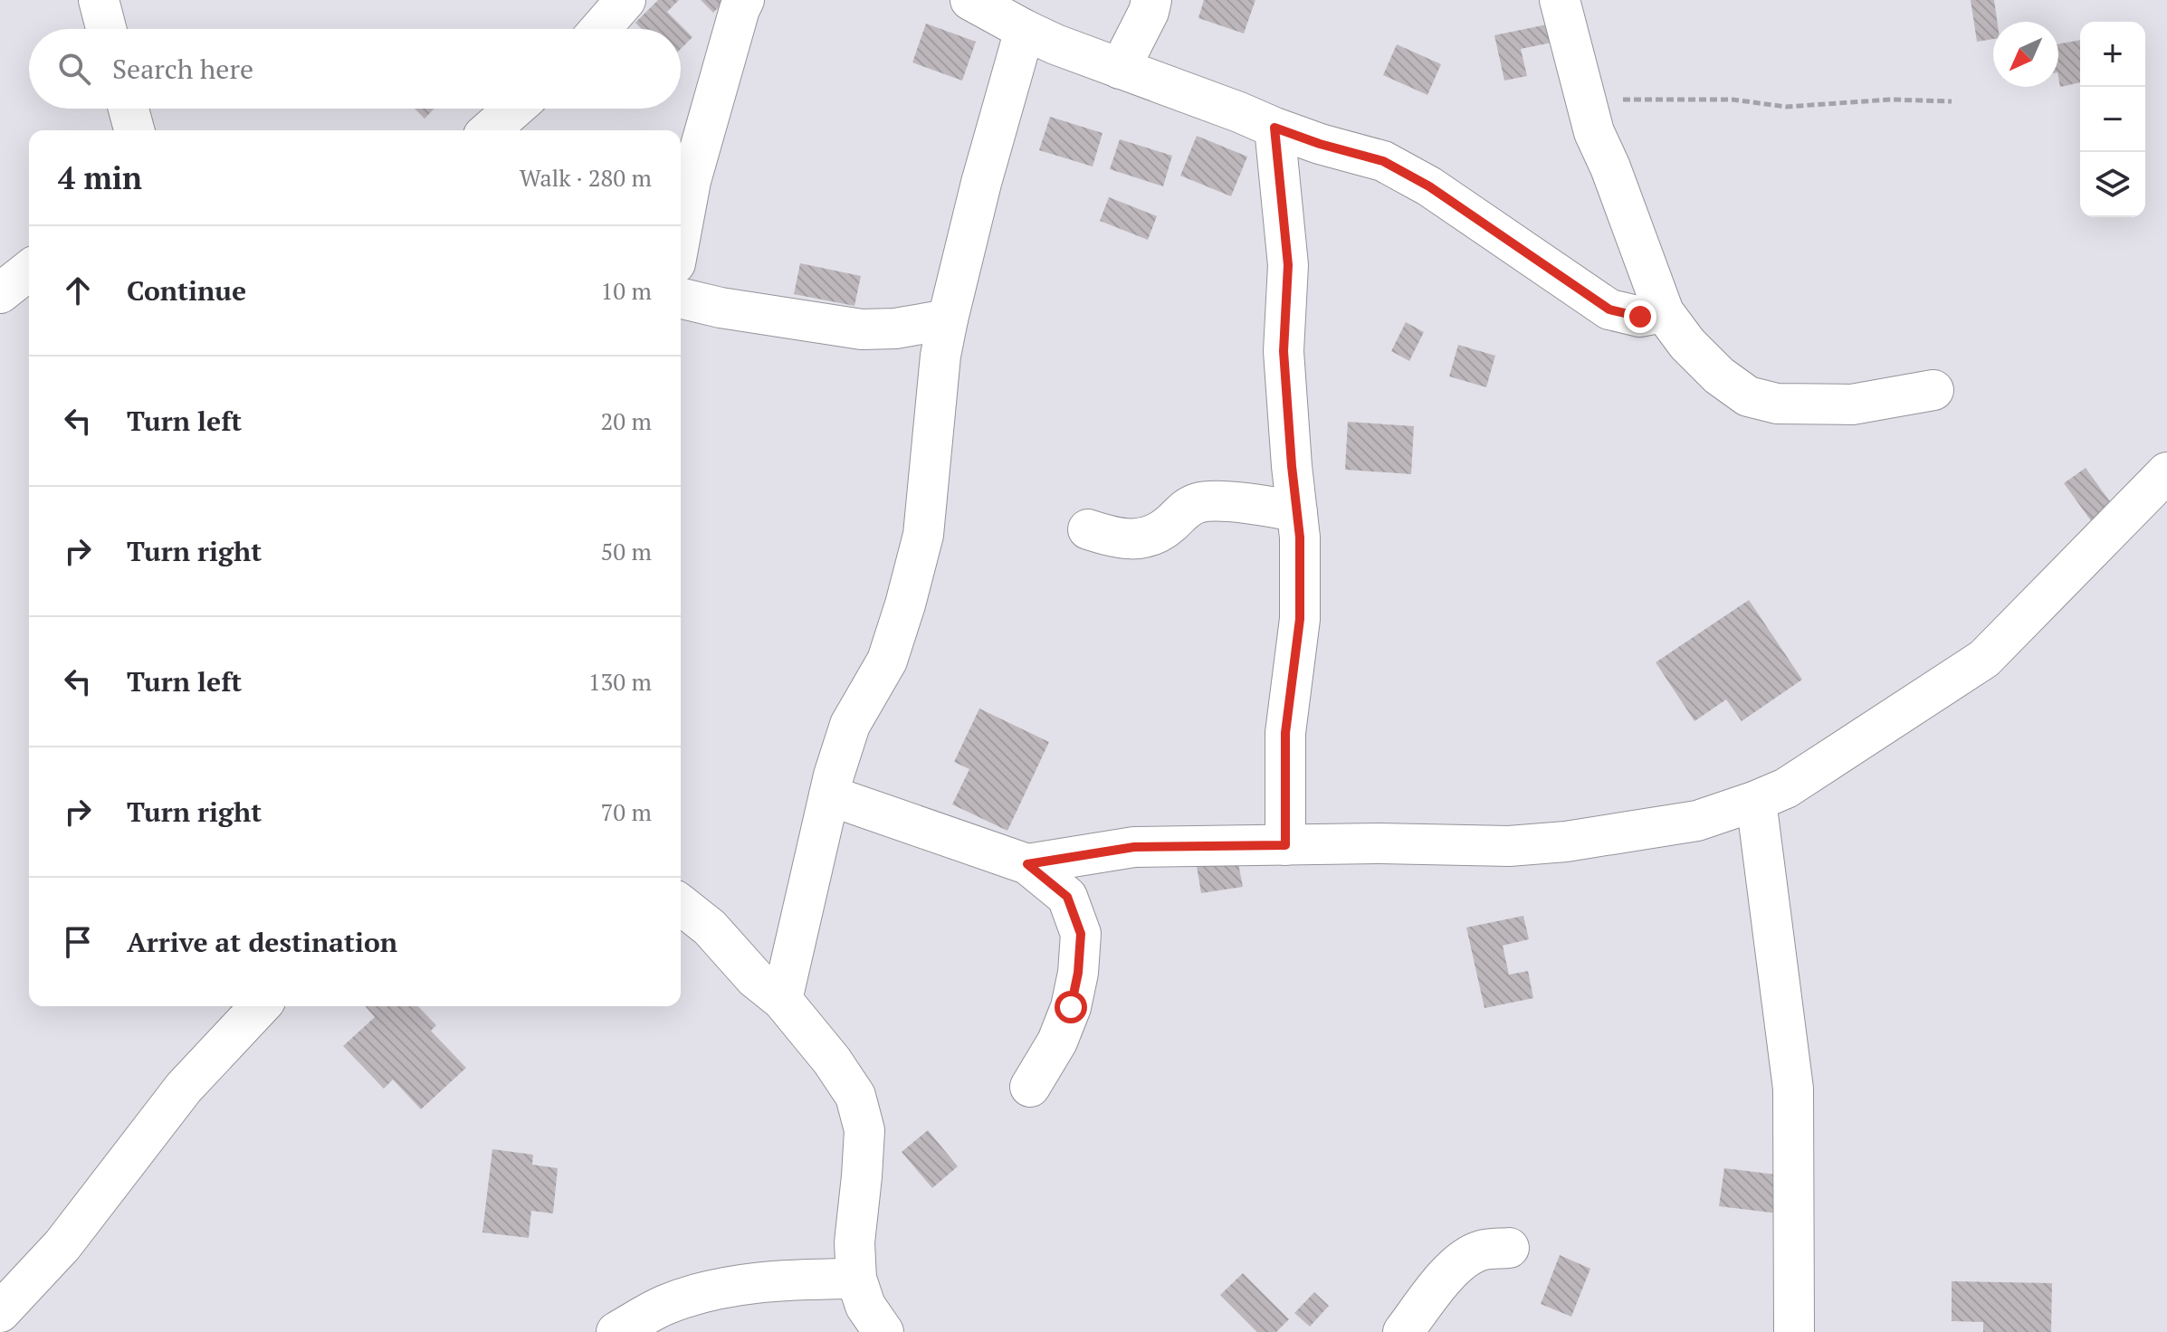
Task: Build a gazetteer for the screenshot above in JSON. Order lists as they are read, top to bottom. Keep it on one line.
{"north":"bottom left","page":{"map_buttons":["+","−"],"search":"Search here","heading":["4 min","Walk · 280 m"],"list":[["Continue","10 m"],["Turn left","20 m"],["Turn right","50 m"],["Turn left","130 m"],["Turn right","70 m"],"Arrive at destination"]}}
